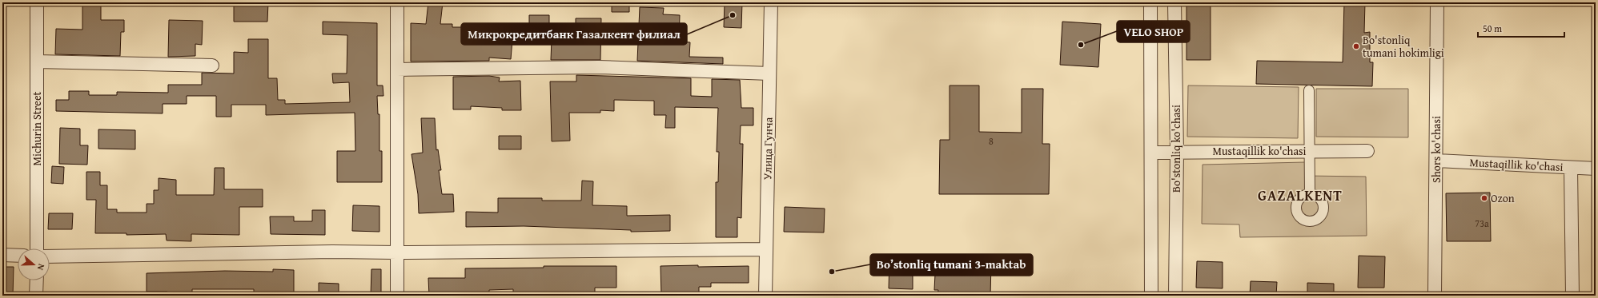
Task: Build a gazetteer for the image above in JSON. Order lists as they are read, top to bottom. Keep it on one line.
{"streets":{"street":["Michurin Street","Улица Гунча","Bo'stonliq ko'chasi","Shors ko'chasi","Mustaqillik ko'chasi"]},"crossings":[["Bo'stonliq ko'chasi","Mustaqillik ko'chasi"],["Shors ko'chasi","Mustaqillik ko'chasi"]],"districts":["GAZALKENT"],"places":["Микрокредитбанк Газалкент филиал","VELO SHOP","Bo'stonliq tumani hokimligi","Ozon","Bo’stonliq tumani 3-maktab"],"house_numbers":["8","73а"],"scale_bar":"50 m","north":"right"}
